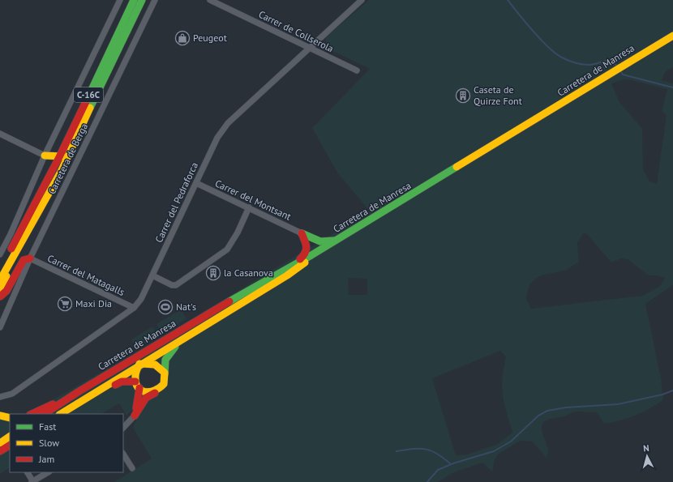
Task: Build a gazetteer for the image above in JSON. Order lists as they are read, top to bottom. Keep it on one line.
{"streets":{"main road":["Carretera de Manresa","C-16C"],"street":["Carrer de Collserola","Carretera de Berga","Carrer del Montsant","Carrer del Pedraforca","Carrer del Matagalls"]},"crossings":[["Carrer de Collserola","Carrer del Pedraforca"],["Carretera de Berga","Carrer del Matagalls"],["Carrer del Montsant","Carrer del Pedraforca"],["Carrer del Pedraforca","Carrer del Matagalls"]],"places":{"shop":["Peugeot"],"building":["Caseta de Quirze Font","la Casanova"],"supermarket":["Maxi Dia"],"sports":["Nat's"]},"legend":["Fast","Slow","Jam"],"north":"top"}
